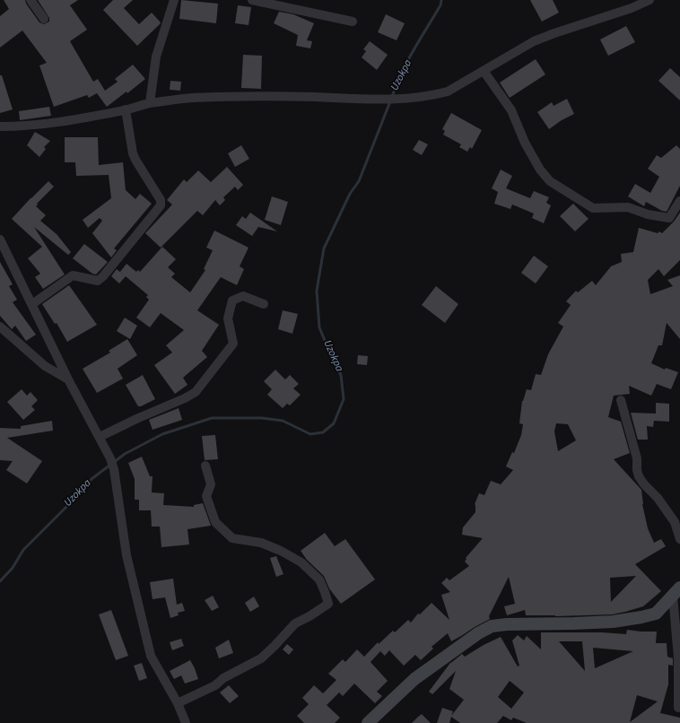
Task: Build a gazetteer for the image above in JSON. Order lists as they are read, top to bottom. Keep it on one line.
{"water":["Uzokpa"]}
